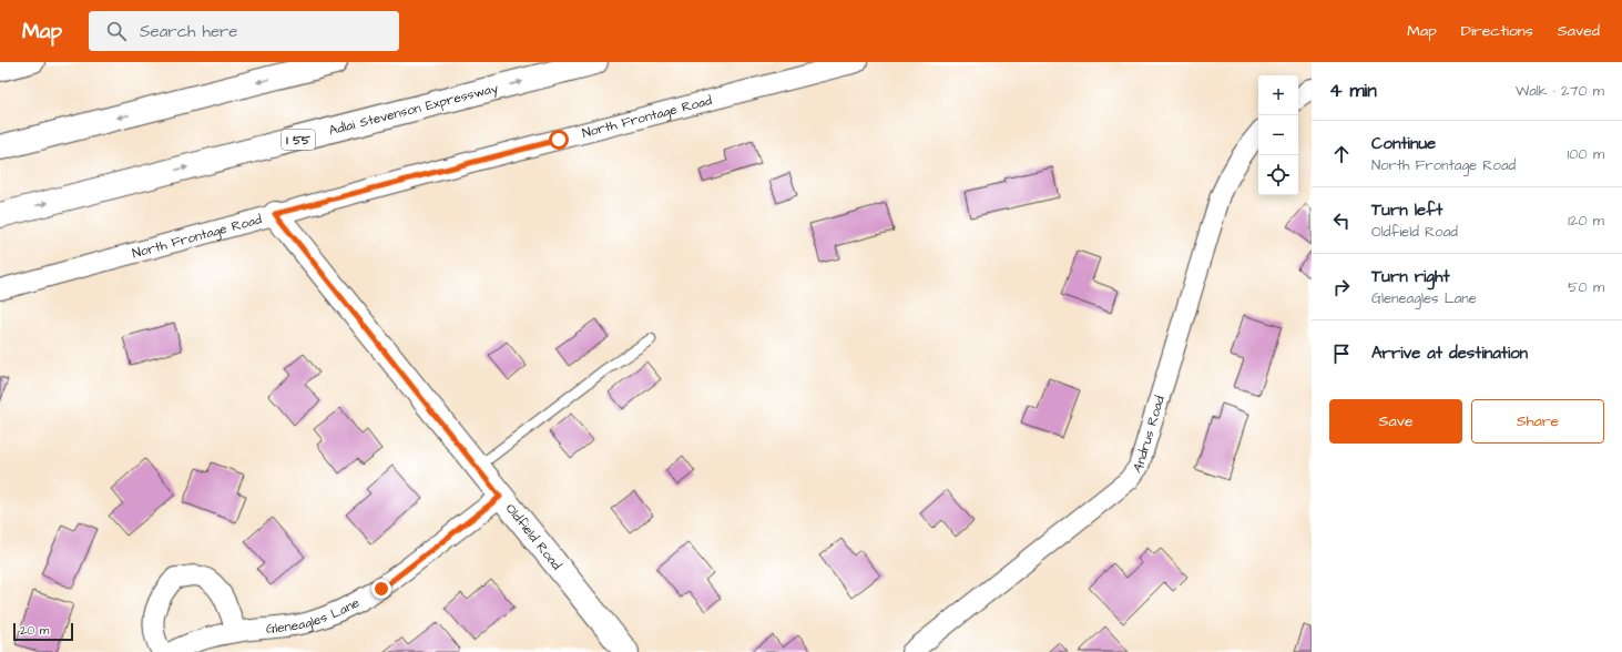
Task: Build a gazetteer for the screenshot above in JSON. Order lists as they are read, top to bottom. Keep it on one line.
{"streets":{"main road":["Adlai Stevenson Expressway","I 55","Oldfield Road"],"street":["North Frontage Road","Andrus Road","Gleneagles Lane"]},"crossings":[["North Frontage Road","Oldfield Road"],["Oldfield Road","Gleneagles Lane"]],"scale_bar":"20 m","page":{"header":"Map","search":"Search here","nav":["Map","Directions","Saved"],"heading":["4 min","Walk · 270 m"],"map_buttons":["+","−"],"list":[["Continue","North Frontage Road","100 m"],["Turn left","Oldfield Road","120 m"],["Turn right","Gleneagles Lane","50 m"],"Arrive at destination"],"buttons":["Save","Share"],"scale":"20 m"}}
